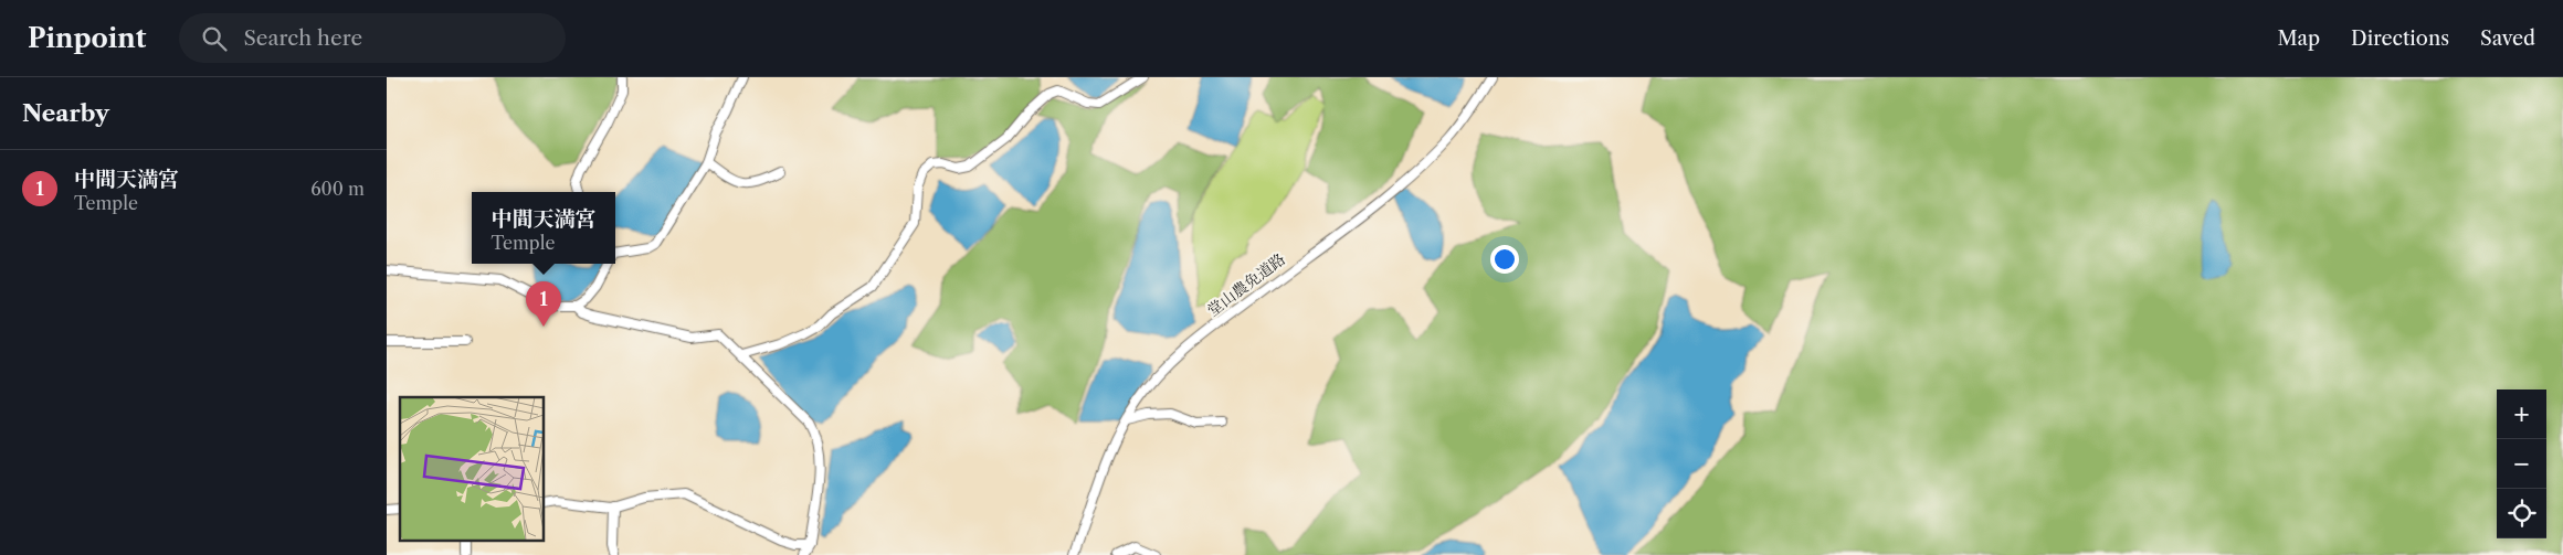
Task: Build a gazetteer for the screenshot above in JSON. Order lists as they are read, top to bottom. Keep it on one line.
{"streets":{"street":["堂山農免道路"]},"page":{"header":"Pinpoint","search":"Search here","nav":["Map","Directions","Saved"],"heading":"Nearby","list":[{"mark":"1","name":"中間天満宮","note":"Temple","value":"600 m"}],"popup":["中間天満宮","Temple"],"pins":"1","map_buttons":["+","−"]}}
